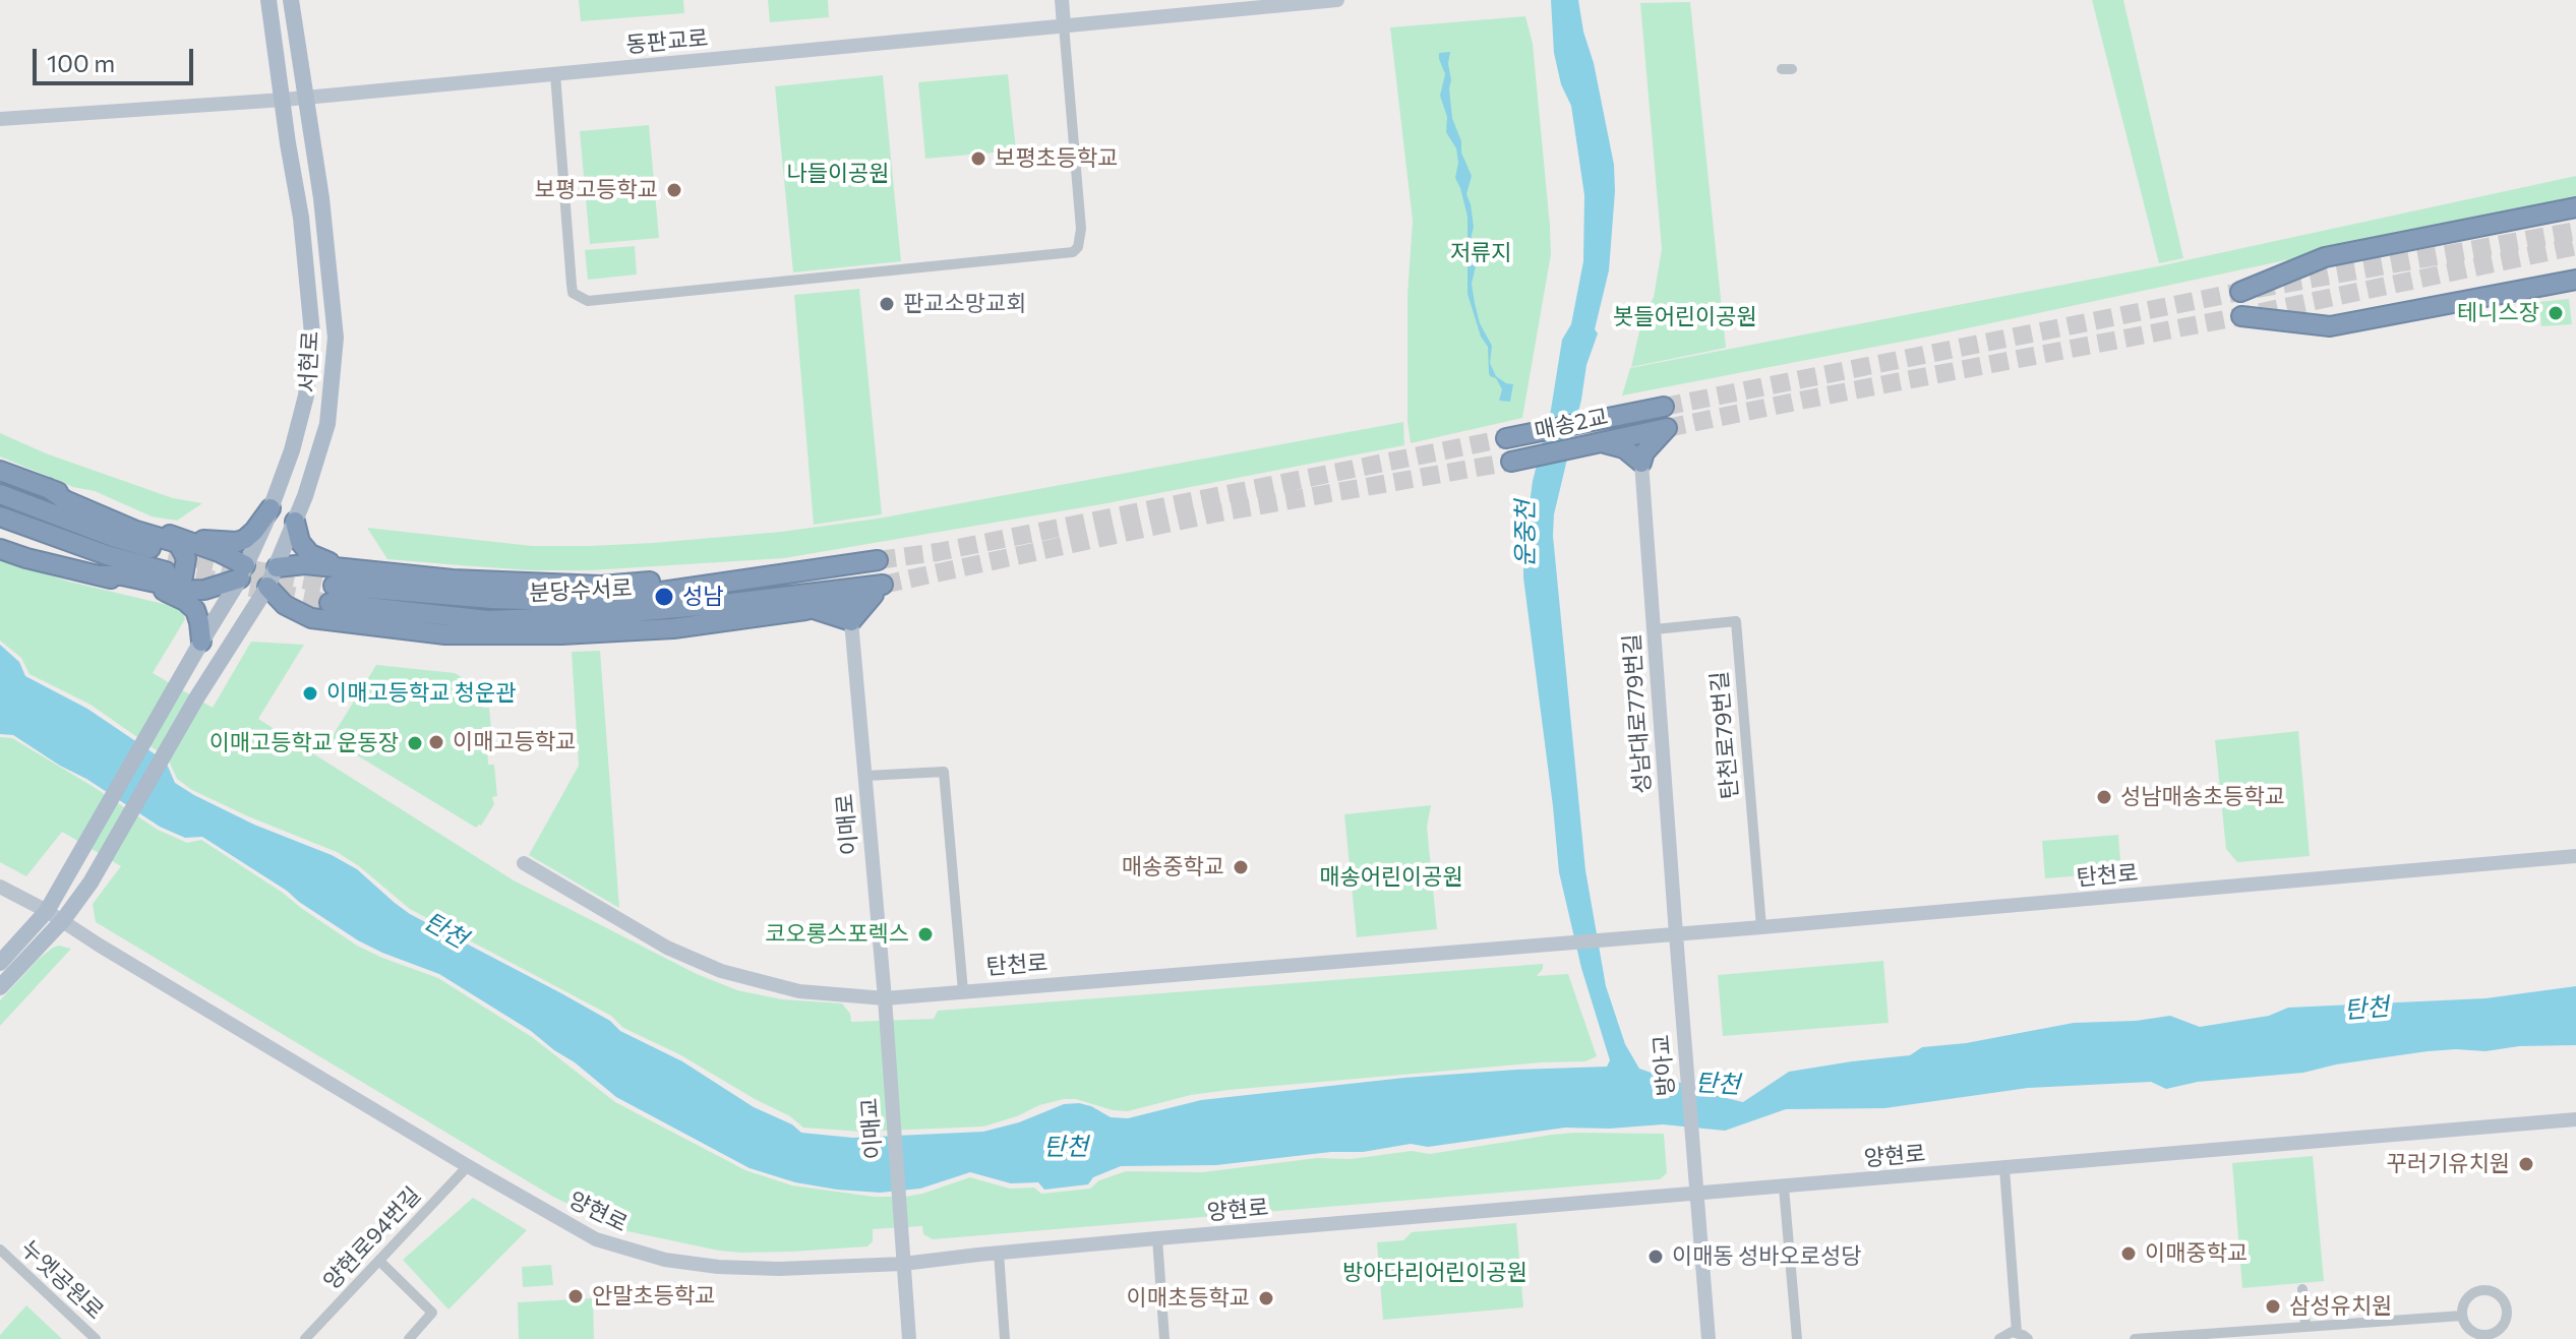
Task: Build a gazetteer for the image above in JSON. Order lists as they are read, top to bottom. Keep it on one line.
{"streets":{"highway":["매송2교","분당수서로"],"main road":["동판교로","서현로","성남대로779번길","이매로","탄천로","방아교","이매교","양현로"],"street":["탄천로79번길","양현로94번길","누엣공원로"]},"crossings":[["동판교로","서현로"],["서현로","양현로"],["성남대로779번길","탄천로79번길"],["성남대로779번길","탄천로"],["성남대로779번길","방아교"],["탄천로79번길","탄천로"],["이매로","탄천로"],["이매로","이매교"],["방아교","양현로"],["이매교","양현로"],["양현로","양현로94번길"]],"water":["운중천","탄천"],"parks":["나들이공원","저류지","봇들어린이공원","매송어린이공원","방아다리어린이공원"],"places":["보평초등학교","보평고등학교","판교소망교회","테니스장","성남","이매고등학교 청운관","이매고등학교","이매고등학교 운동장","성남매송초등학교","매송중학교","코오롱스포렉스","꾸러기유치원","이매중학교","이매동 성바오로성당","안말초등학교","이매초등학교","삼성유치원"],"scale_bar":"100 m"}
